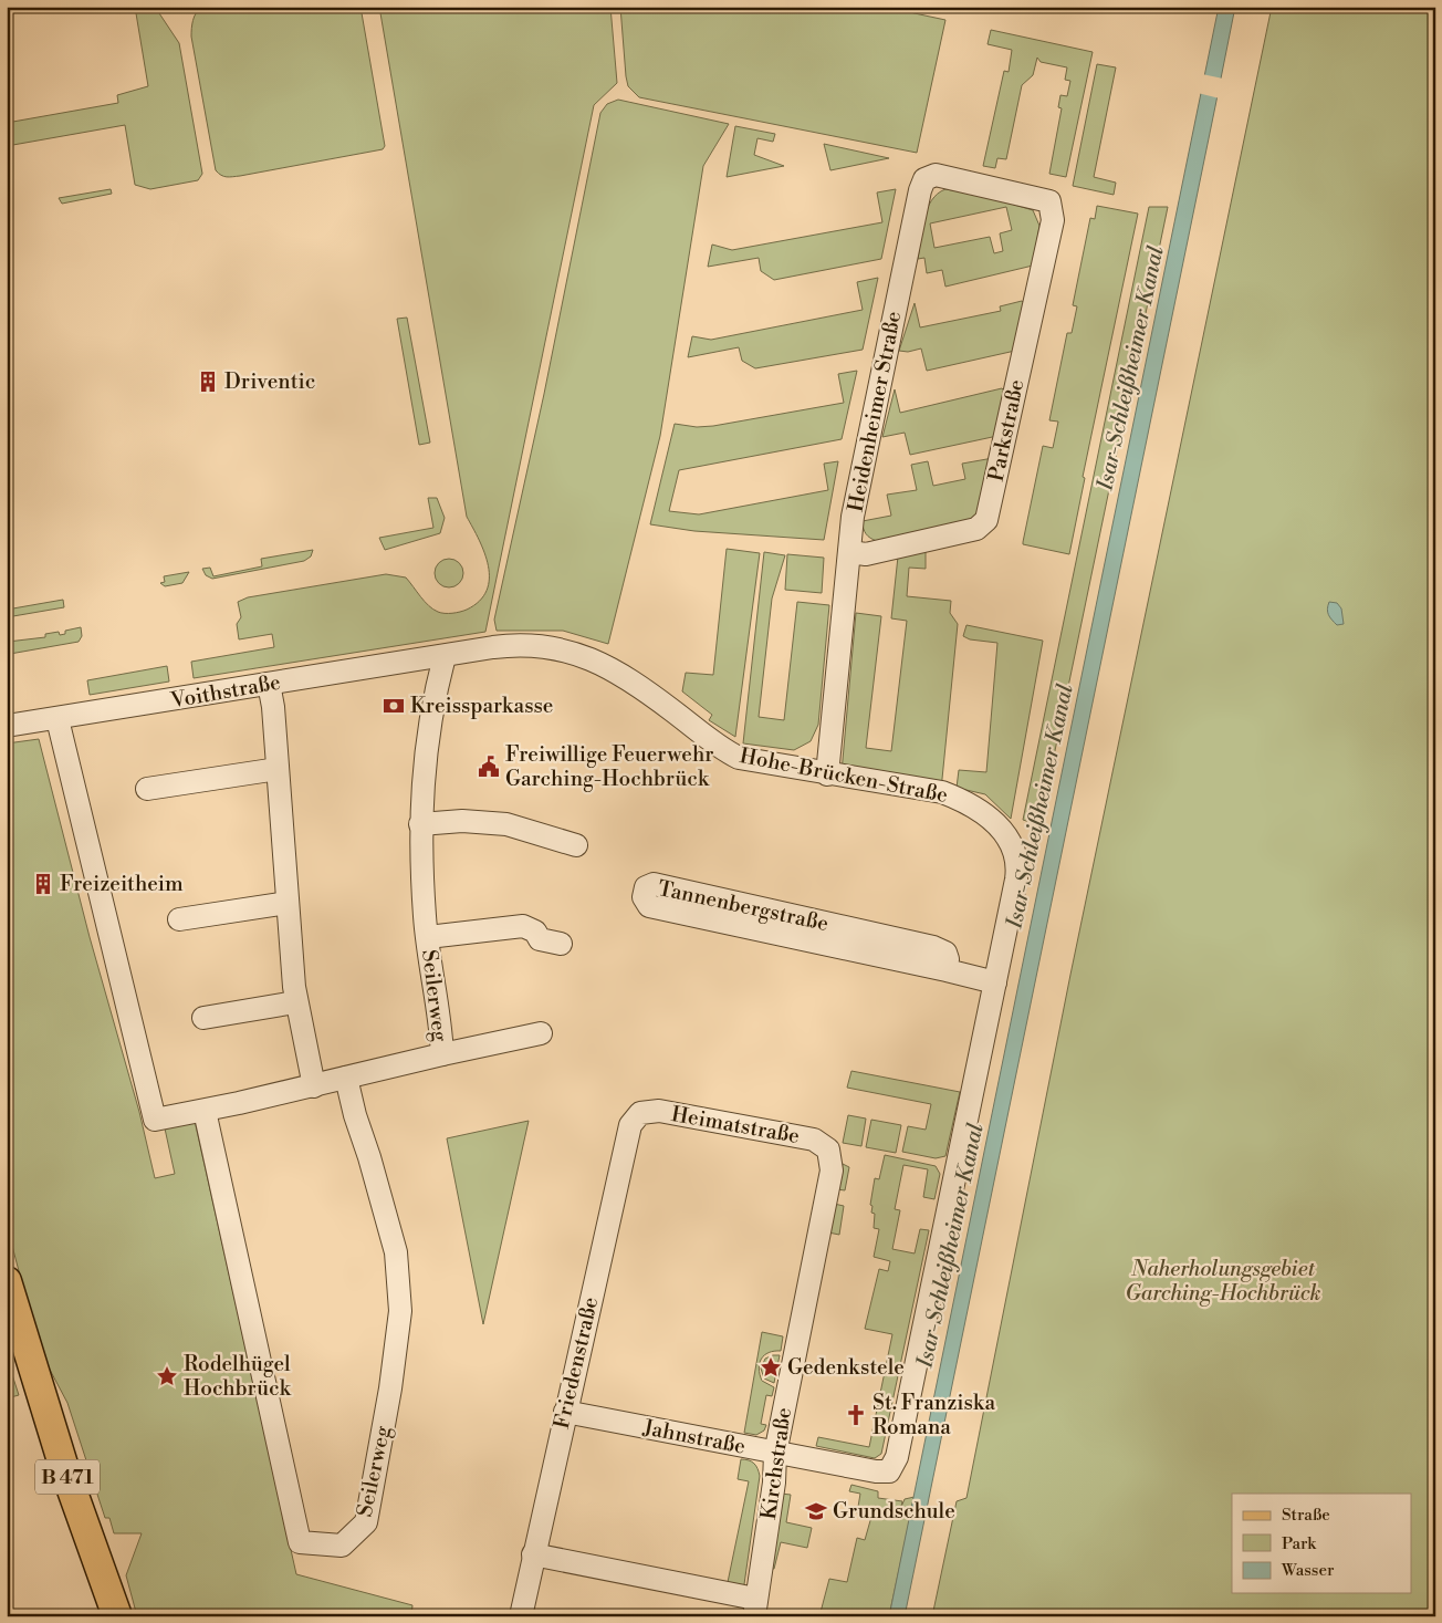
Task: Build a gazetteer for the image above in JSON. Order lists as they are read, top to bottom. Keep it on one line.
{"streets":{"main road":["B 471"],"street":["Heidenheimer Straße","Parkstraße","Voithstraße","Hohe-Brücken-Straße","Tannenbergstraße","Seilerweg","Heimatstraße","Friedenstraße","Jahnstraße","Kirchstraße"]},"crossings":[["Heidenheimer Straße","Parkstraße"],["Heidenheimer Straße","Hohe-Brücken-Straße"],["Voithstraße","Hohe-Brücken-Straße"],["Voithstraße","Seilerweg"],["Hohe-Brücken-Straße","Tannenbergstraße"],["Hohe-Brücken-Straße","Seilerweg"],["Hohe-Brücken-Straße","Jahnstraße"],["Heimatstraße","Friedenstraße"],["Heimatstraße","Kirchstraße"],["Friedenstraße","Jahnstraße"],["Jahnstraße","Kirchstraße"]],"water":["Isar-Schleißheimer Kanal"],"parks":["Naherholungsgebiet Garching-Hochbrück"],"places":{"building":["Driventic","Freizeitheim"],"bank":["Kreissparkasse"],"public building":["Freiwillige Feuerwehr Garching-Hochbrück"],"place":["Gedenkstele","Rodelhügel Hochbrück"],"church":["St. Franziska Romana"],"school or university":["Grundschule"]},"legend":["Straße","Park","Wasser"]}
